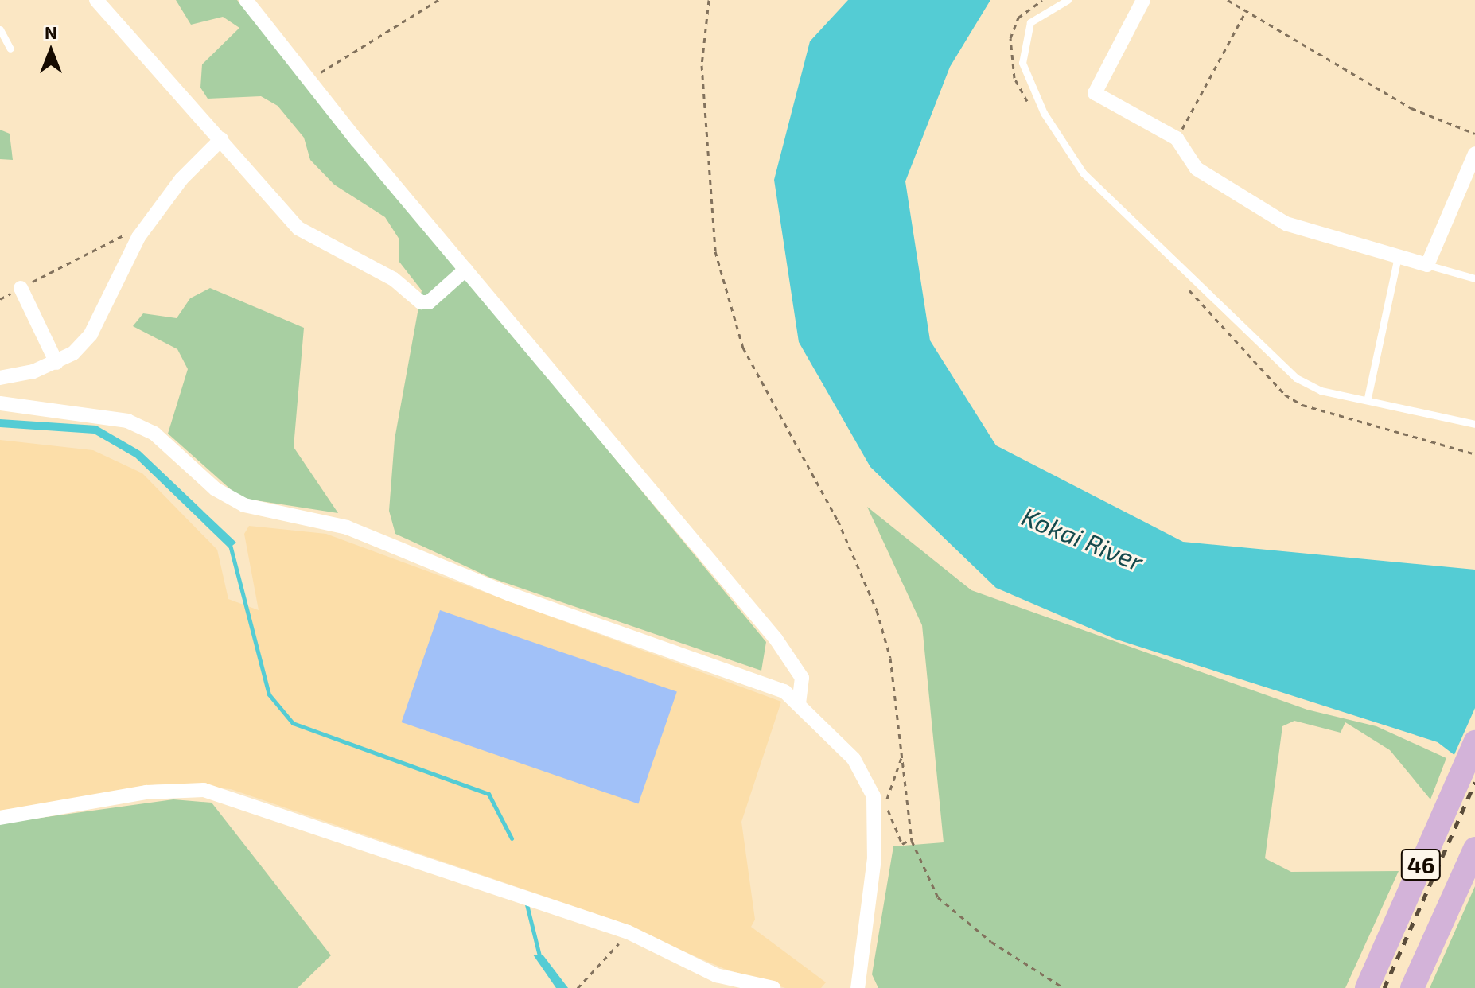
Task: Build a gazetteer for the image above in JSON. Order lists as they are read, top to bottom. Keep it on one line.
{"streets":{"main road":["46"]},"water":["Kokai River"],"north":"top"}
